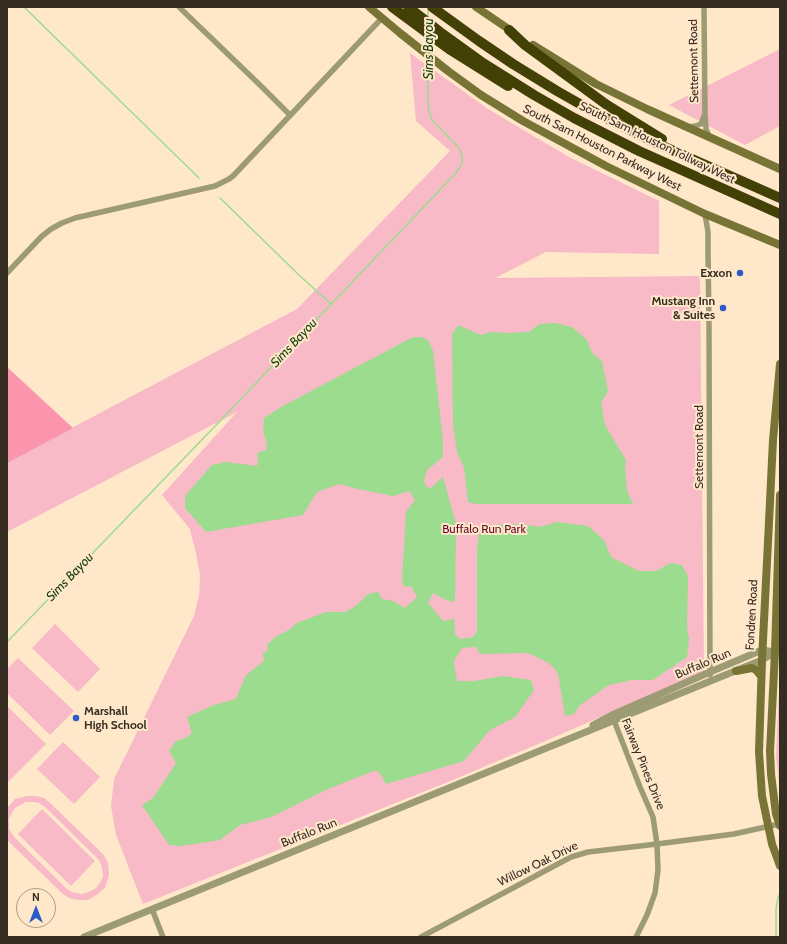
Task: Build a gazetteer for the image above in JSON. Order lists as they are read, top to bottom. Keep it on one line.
{"streets":{"highway":["South Sam Houston Tollway West"],"main road":["South Sam Houston Parkway West","Fondren Road"],"street":["Settemont Road","Buffalo Run","Fairway Pines Drive","Willow Oak Drive"]},"crossings":[["Settemont Road","South Sam Houston Parkway West"],["Settemont Road","Buffalo Run"],["Fondren Road","Buffalo Run"],["Fondren Road","Willow Oak Drive"],["Buffalo Run","Fairway Pines Drive"],["Fairway Pines Drive","Willow Oak Drive"]],"water":["Sims Bayou"],"parks":["Buffalo Run Park"],"places":["Exxon","Mustang Inn & Suites","Marshall High School"],"north":"top"}
